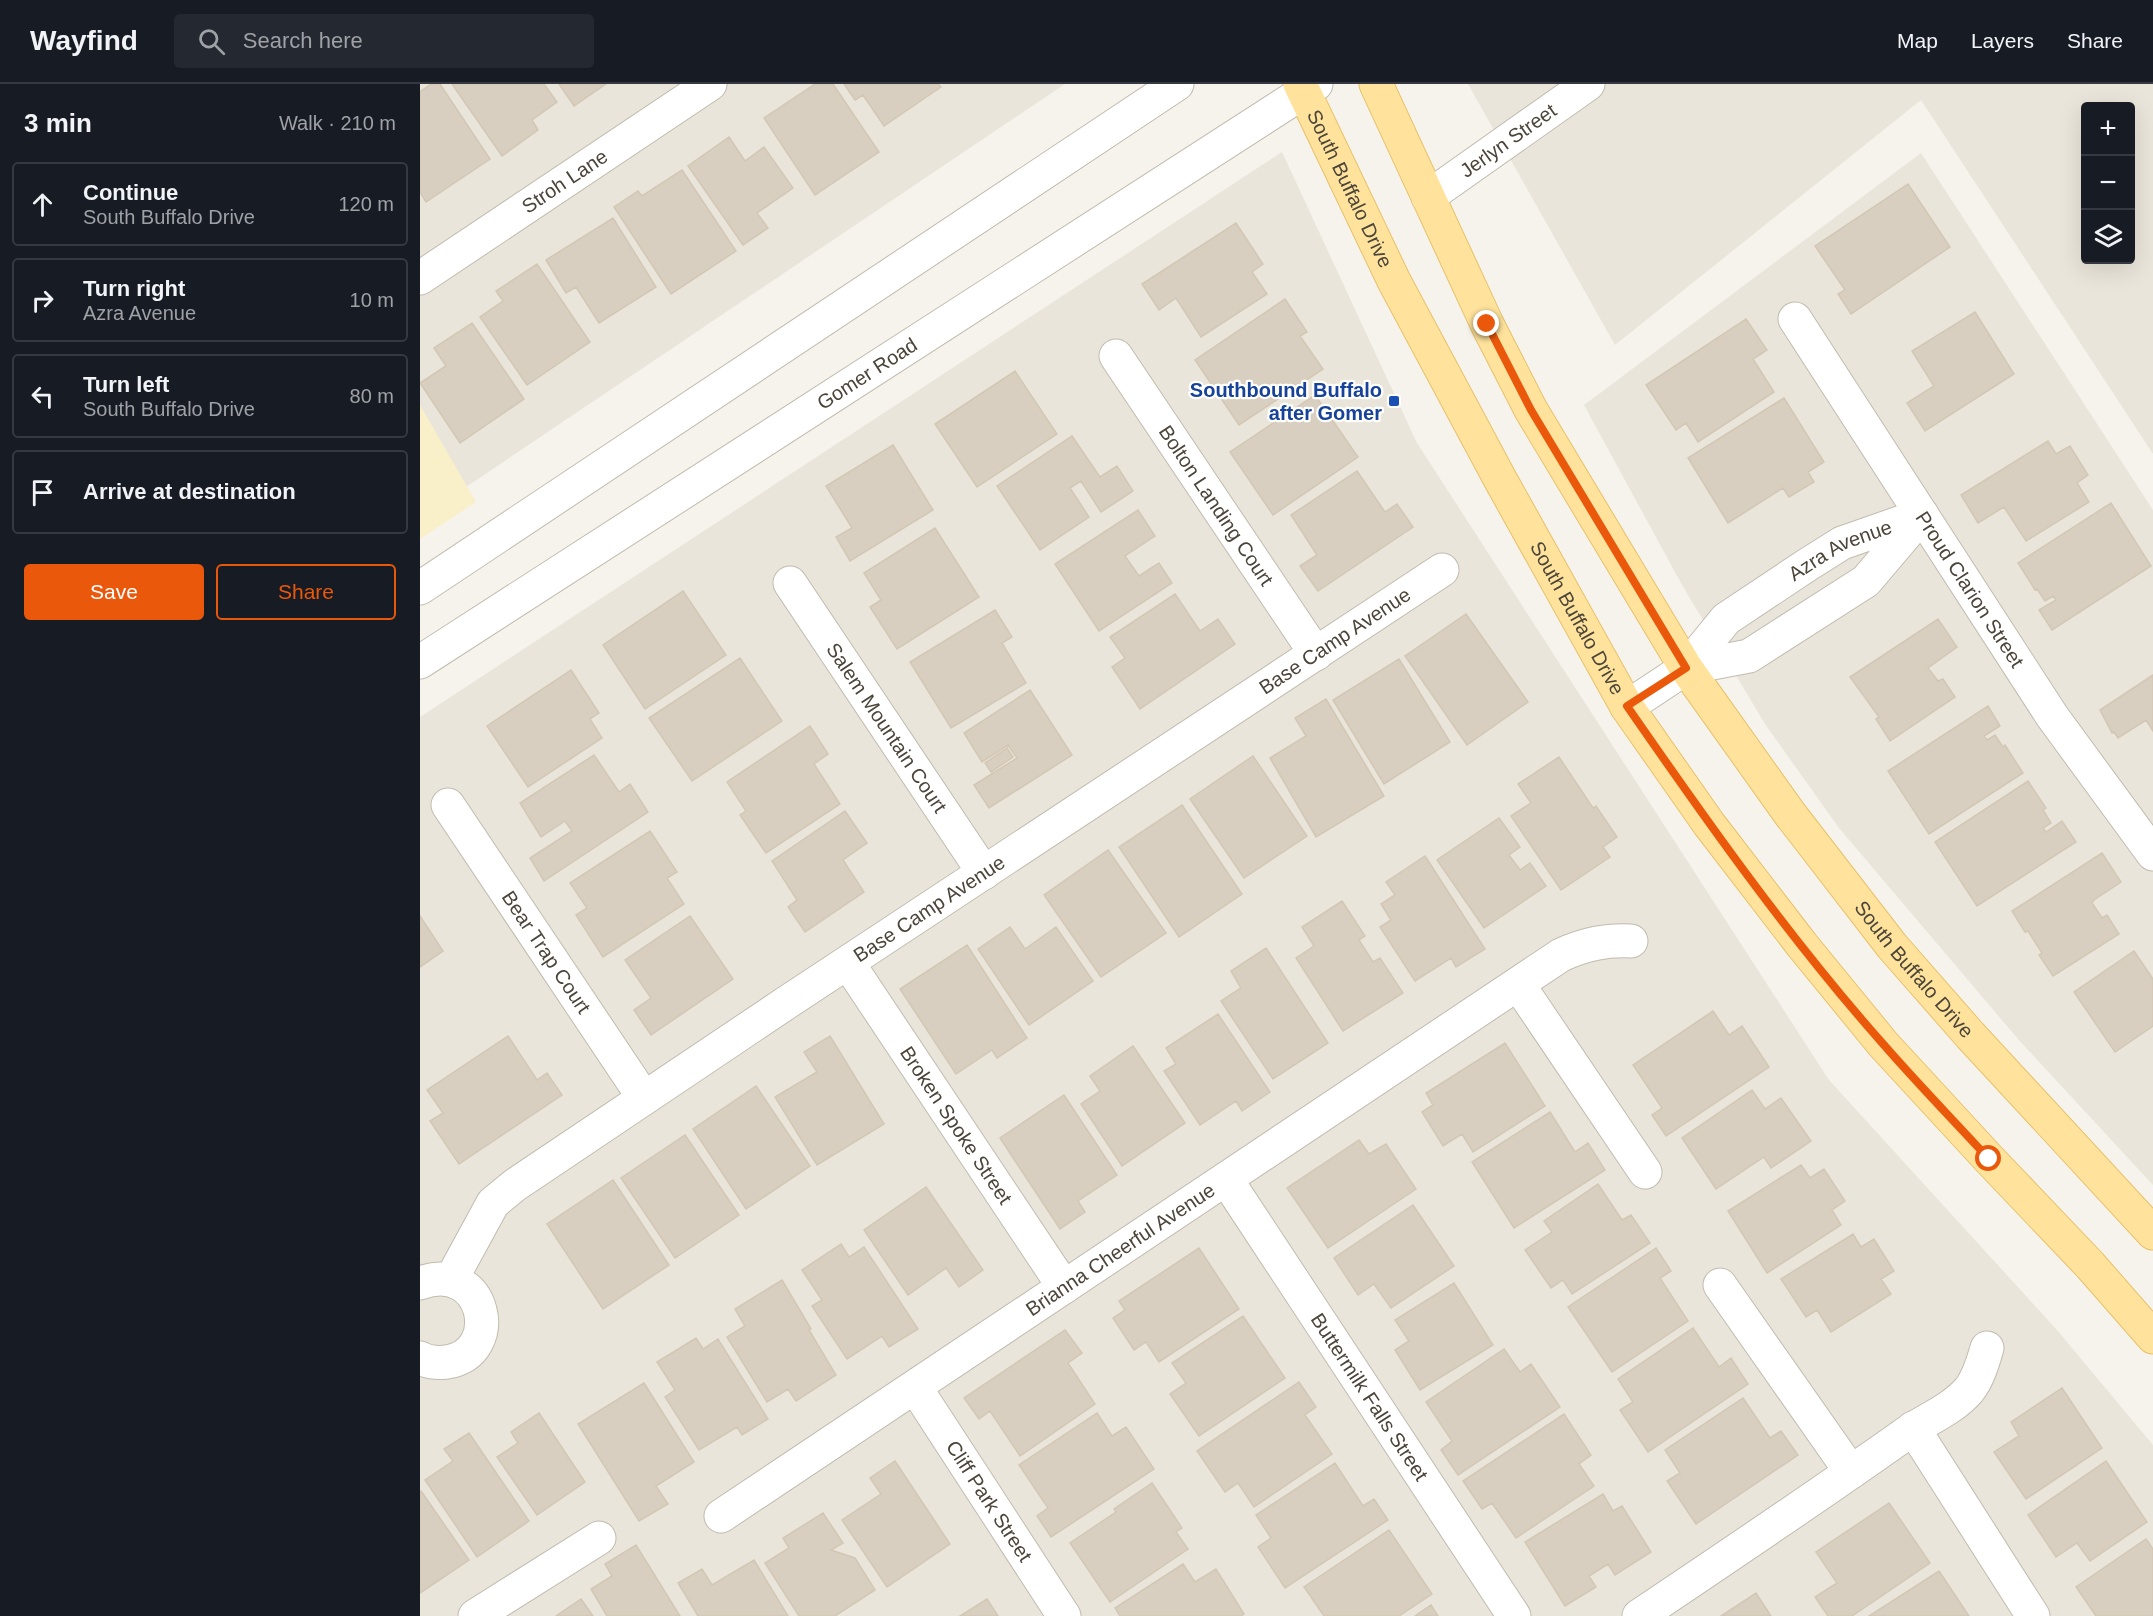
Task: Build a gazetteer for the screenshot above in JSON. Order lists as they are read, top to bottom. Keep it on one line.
{"streets":{"main road":["South Buffalo Drive"],"street":["Jerlyn Street","Stroh Lane","Gomer Road","Bolton Landing Court","Azra Avenue","Proud Clarion Street","Base Camp Avenue","Salem Mountain Court","Bear Trap Court","Broken Spoke Street","Brianna Cheerful Avenue","Buttermilk Falls Street","Cliff Park Street"]},"crossings":[["Jerlyn Street","South Buffalo Drive"],["South Buffalo Drive","Gomer Road"],["South Buffalo Drive","Azra Avenue"],["Bolton Landing Court","Base Camp Avenue"],["Azra Avenue","Proud Clarion Street"],["Base Camp Avenue","Salem Mountain Court"],["Base Camp Avenue","Bear Trap Court"],["Base Camp Avenue","Broken Spoke Street"],["Broken Spoke Street","Brianna Cheerful Avenue"],["Brianna Cheerful Avenue","Buttermilk Falls Street"],["Brianna Cheerful Avenue","Cliff Park Street"]],"places":{"transit":["Southbound Buffalo after Gomer"]},"page":{"header":"Wayfind","search":"Search here","nav":["Map","Layers","Share"],"heading":["3 min","Walk · 210 m"],"map_buttons":["+","−"],"list":[["Continue","South Buffalo Drive","120 m"],["Turn right","Azra Avenue","10 m"],["Turn left","South Buffalo Drive","80 m"],"Arrive at destination"],"buttons":["Save","Share"]}}
